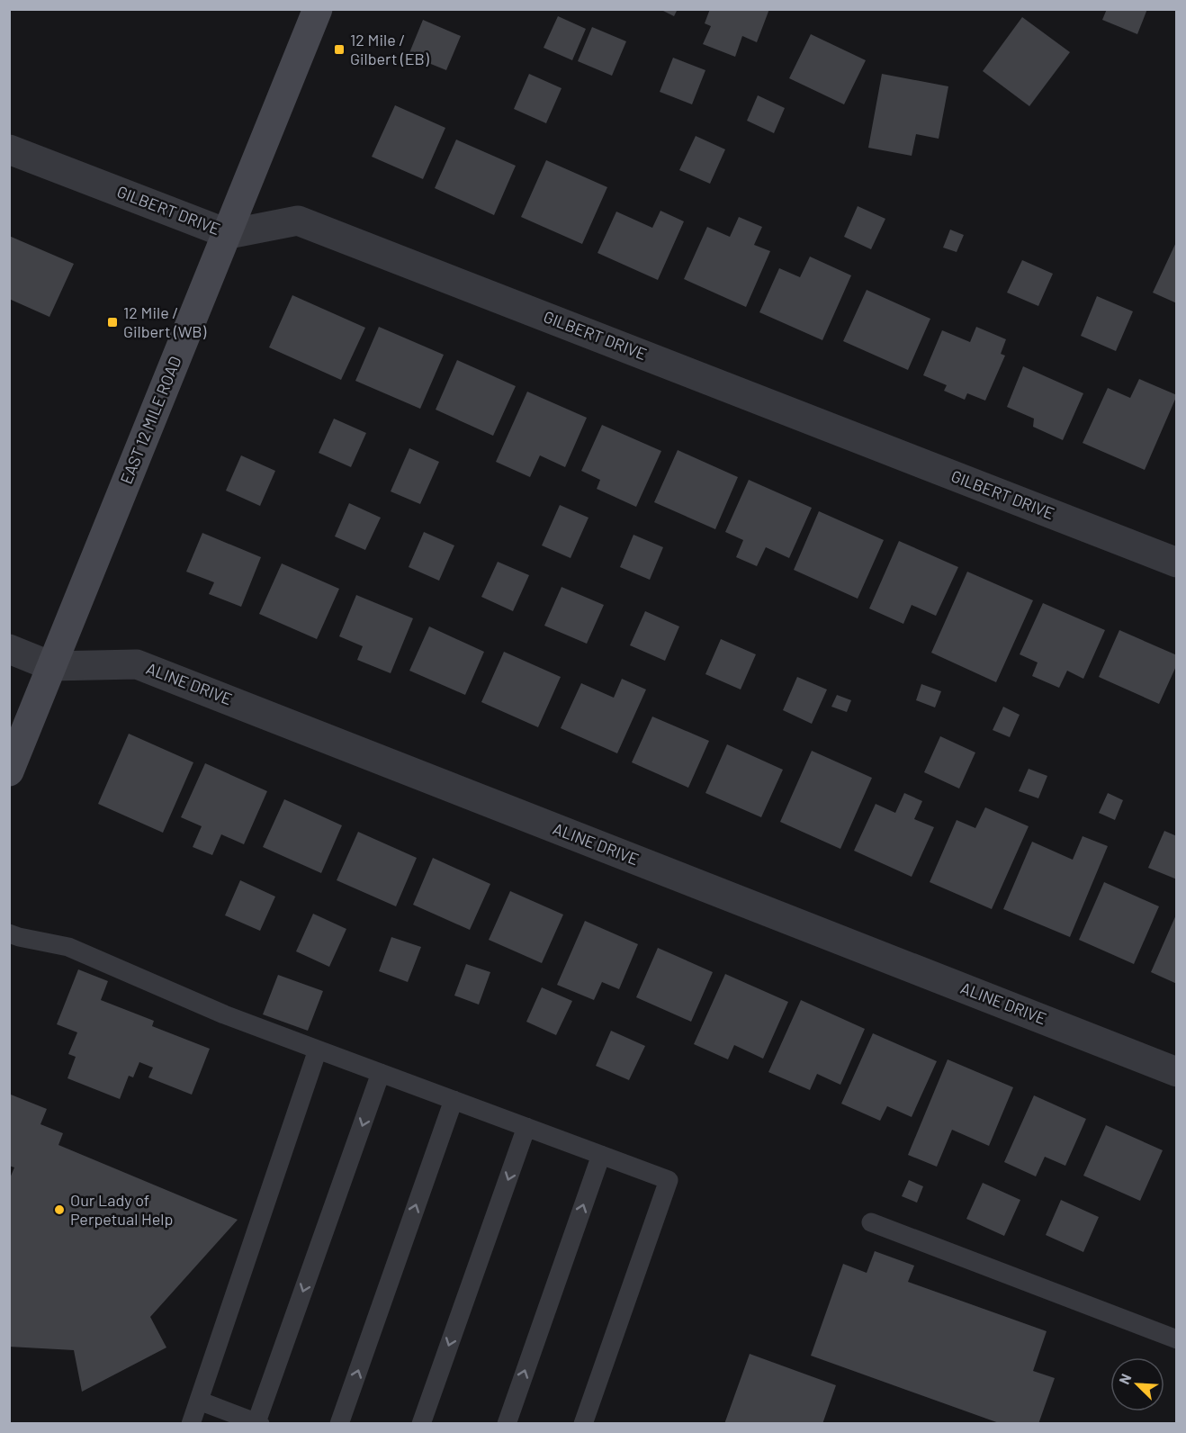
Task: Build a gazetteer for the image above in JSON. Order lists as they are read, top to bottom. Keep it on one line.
{"streets":{"main road":["EAST 12 MILE ROAD"],"street":["GILBERT DRIVE","ALINE DRIVE"]},"crossings":[["GILBERT DRIVE","EAST 12 MILE ROAD"],["EAST 12 MILE ROAD","ALINE DRIVE"]],"places":{"transit":["12 Mile / Gilbert (EB)","12 Mile / Gilbert (WB)"],"other":["Our Lady of Perpetual Help"]},"north":"top left"}
